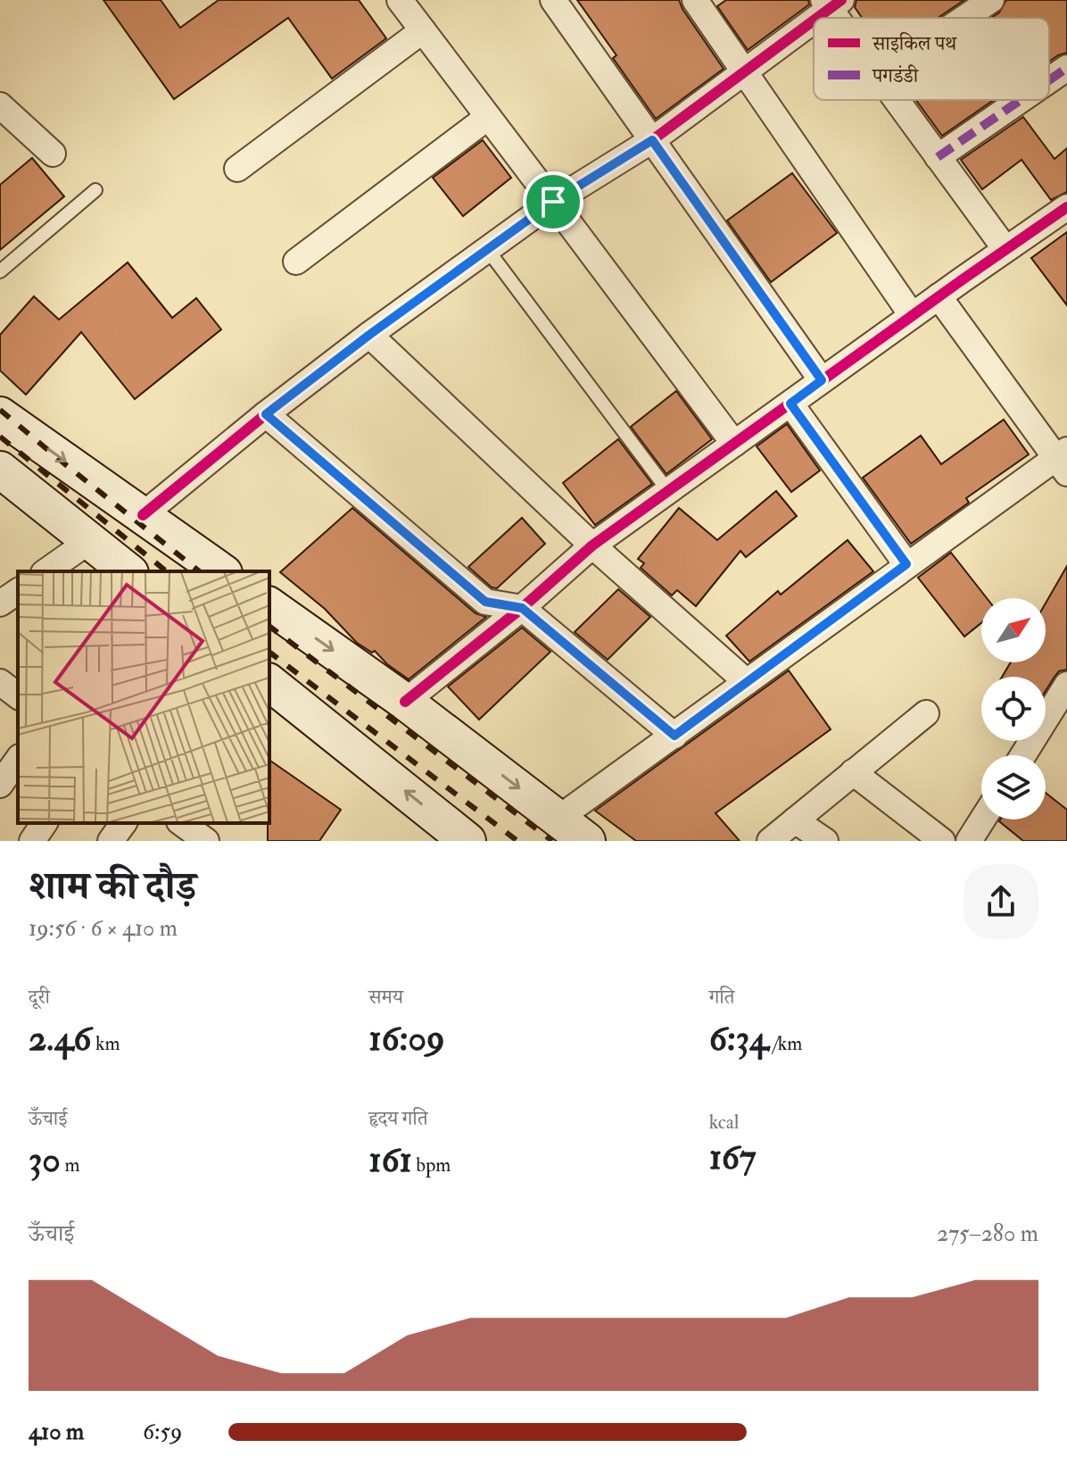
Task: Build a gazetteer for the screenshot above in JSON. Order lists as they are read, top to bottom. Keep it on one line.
{"legend":["साइकिल पथ","पगडंडी"],"north":"top right","page":{"heading":["शाम की दौड़","19:56 · 6 × 410 m"],"stats":[["दूरी","2.46 km"],["समय","16:09"],["गति","6:34 /km"],["ऊँचाई","30 m"],["हृदय गति","161 bpm"],["kcal","167"]],"chart":["ऊँचाई","275–280 m"],"list":[{"name":"410 m","note":"6:59"}]}}
